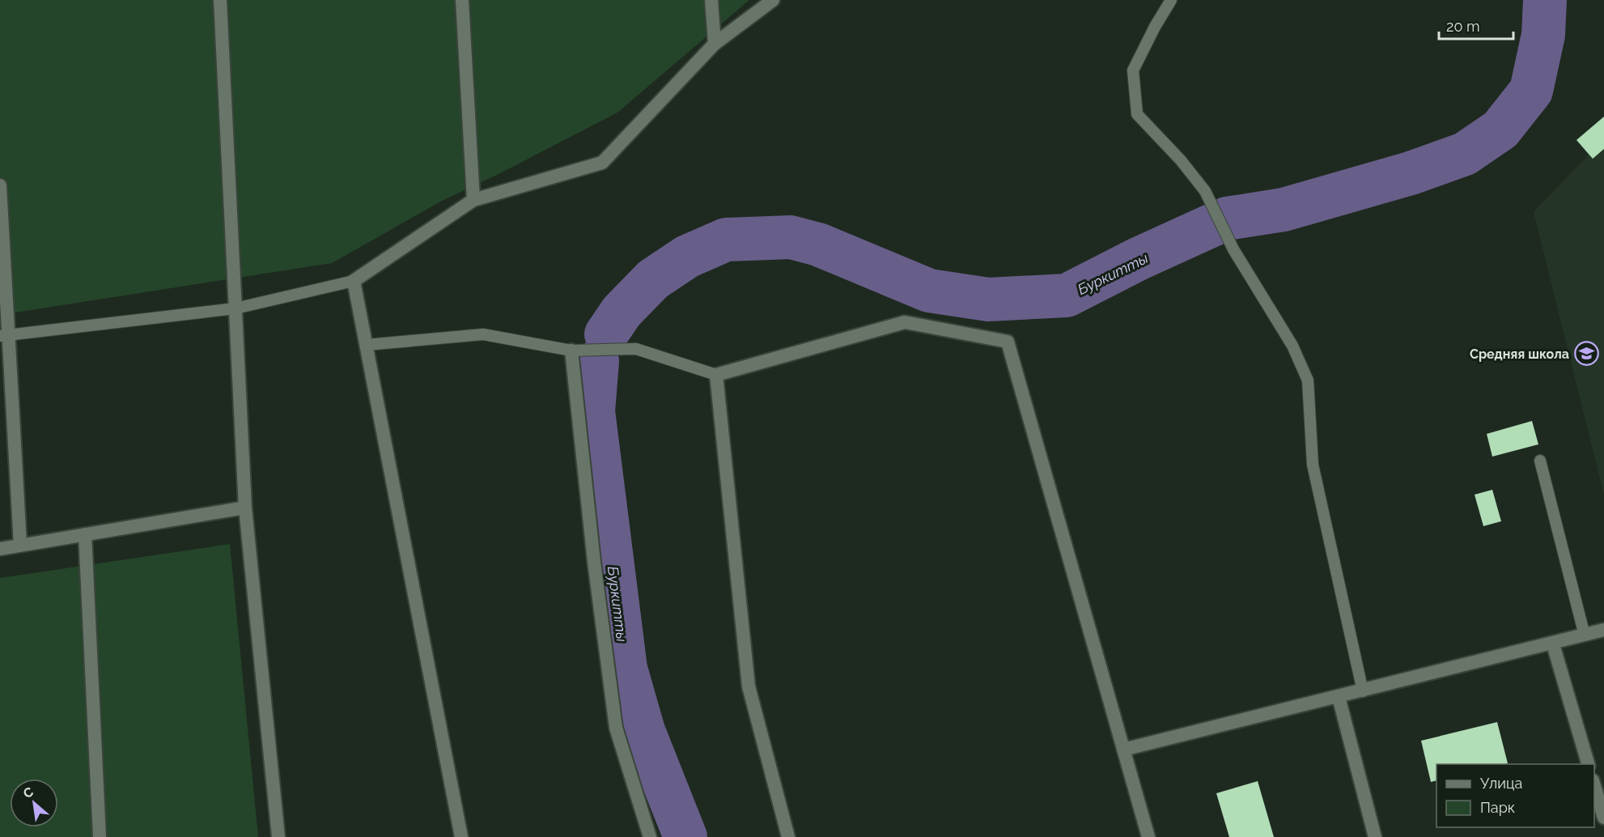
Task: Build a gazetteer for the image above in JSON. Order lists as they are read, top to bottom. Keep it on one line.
{"water":["Буркитты"],"places":{"school or university":["Средняя школа"]},"legend":["Улица","Парк"],"scale_bar":"20 m","north":"top left"}
